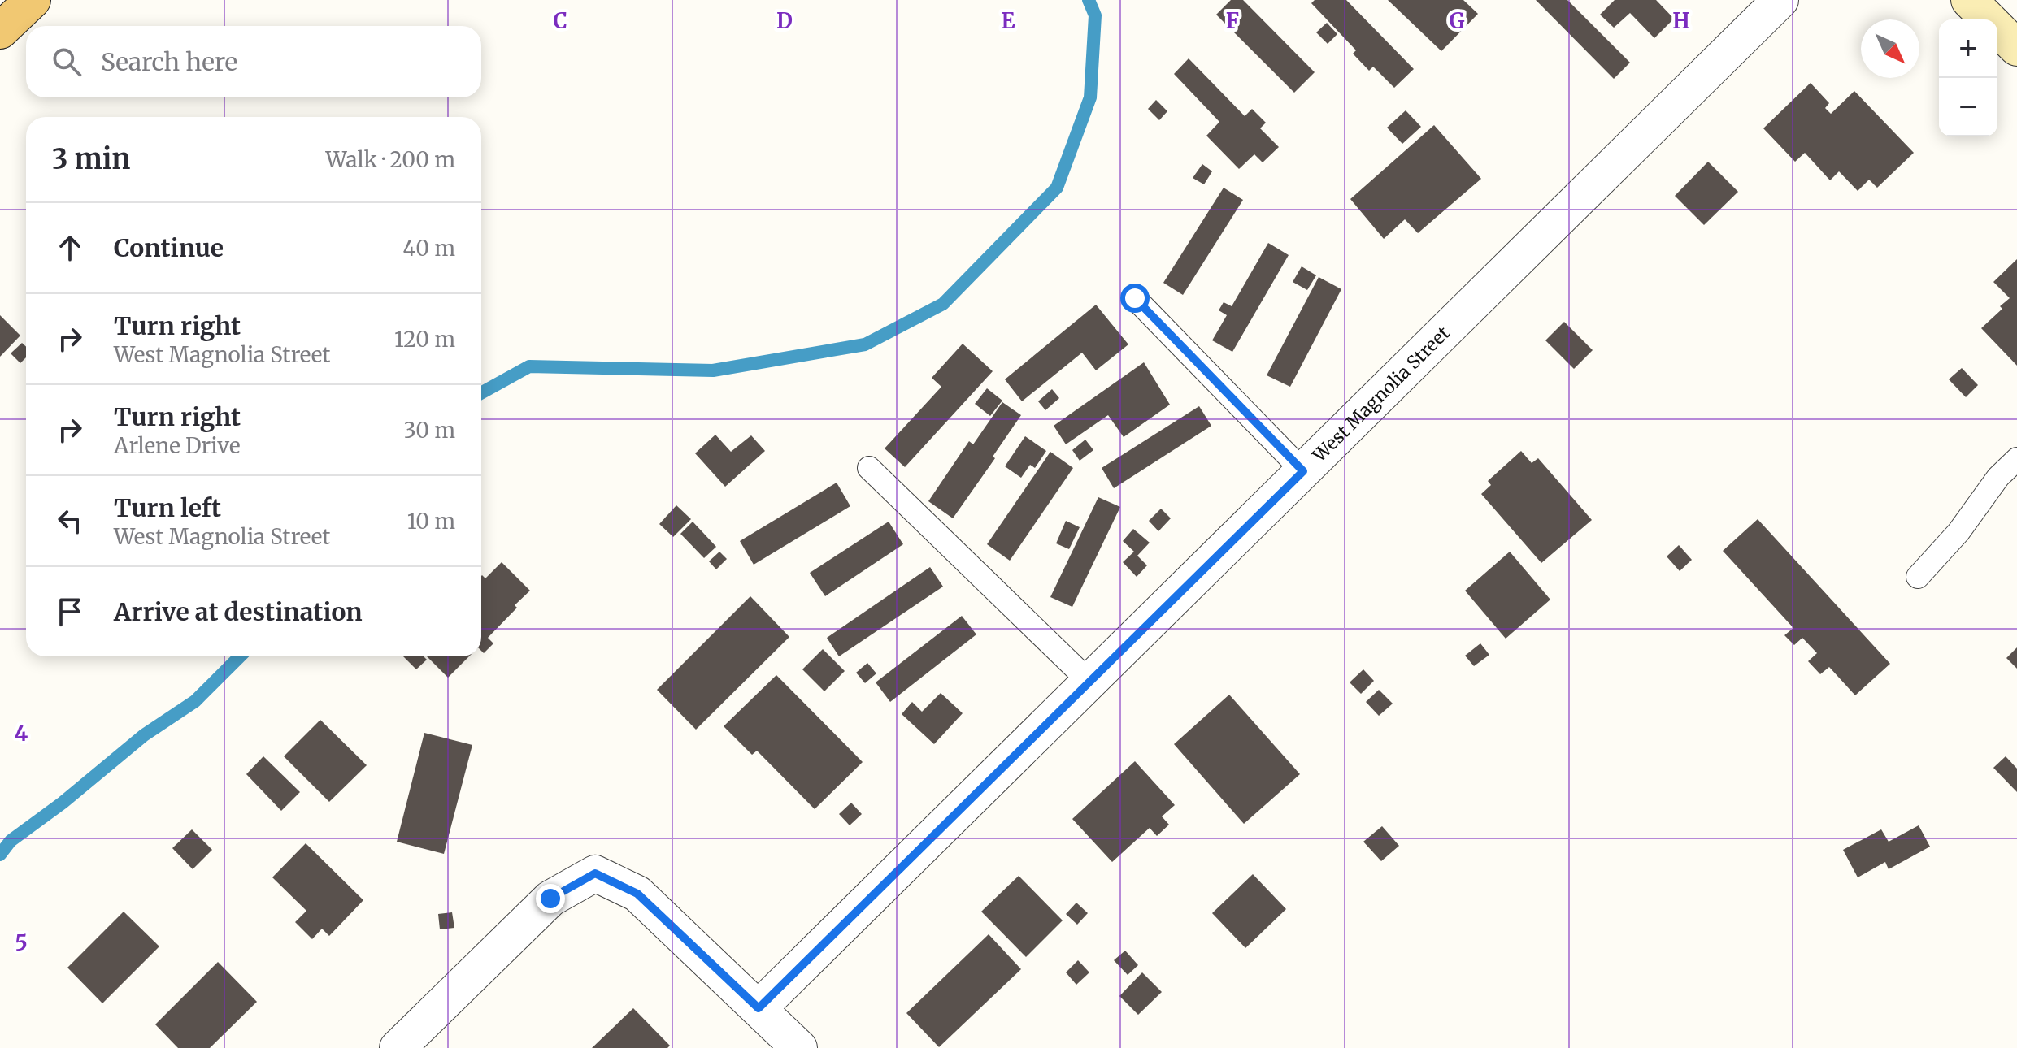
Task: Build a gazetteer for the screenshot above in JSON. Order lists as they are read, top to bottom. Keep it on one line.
{"streets":{"street":["West Magnolia Street"]},"north":"bottom right","page":{"map_buttons":["+","−"],"search":"Search here","heading":["3 min","Walk · 200 m"],"list":[["Continue","40 m"],["Turn right","West Magnolia Street","120 m"],["Turn right","Arlene Drive","30 m"],["Turn left","West Magnolia Street","10 m"],"Arrive at destination"]},"grid":{"columns":["C","D","E","F","G","H"],"rows":["4","5"]}}
